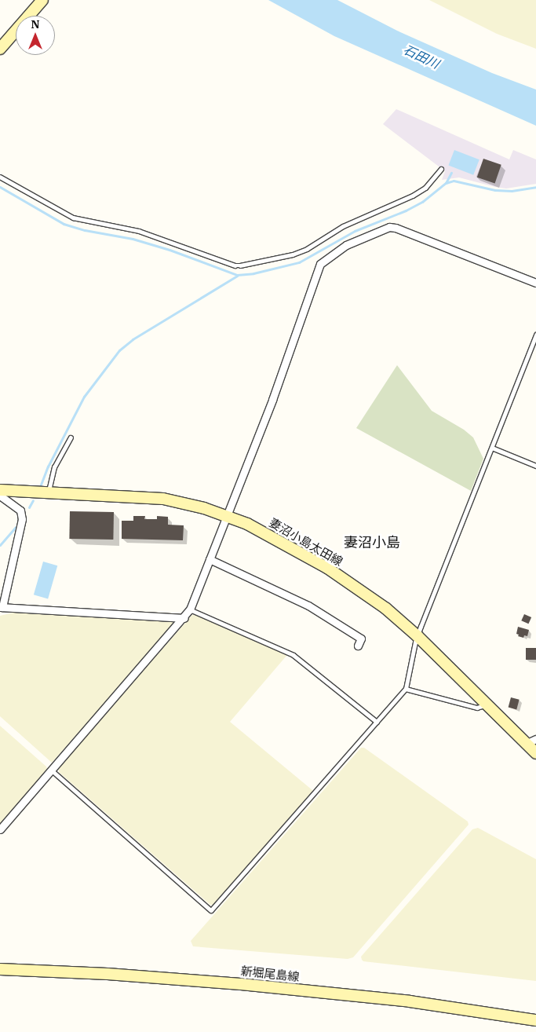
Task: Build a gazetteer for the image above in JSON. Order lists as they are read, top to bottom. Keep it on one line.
{"streets":{"main road":["妻沼小島太田線","新堀尾島線"]},"districts":["妻沼小島"],"water":["石田川"],"north":"top"}
